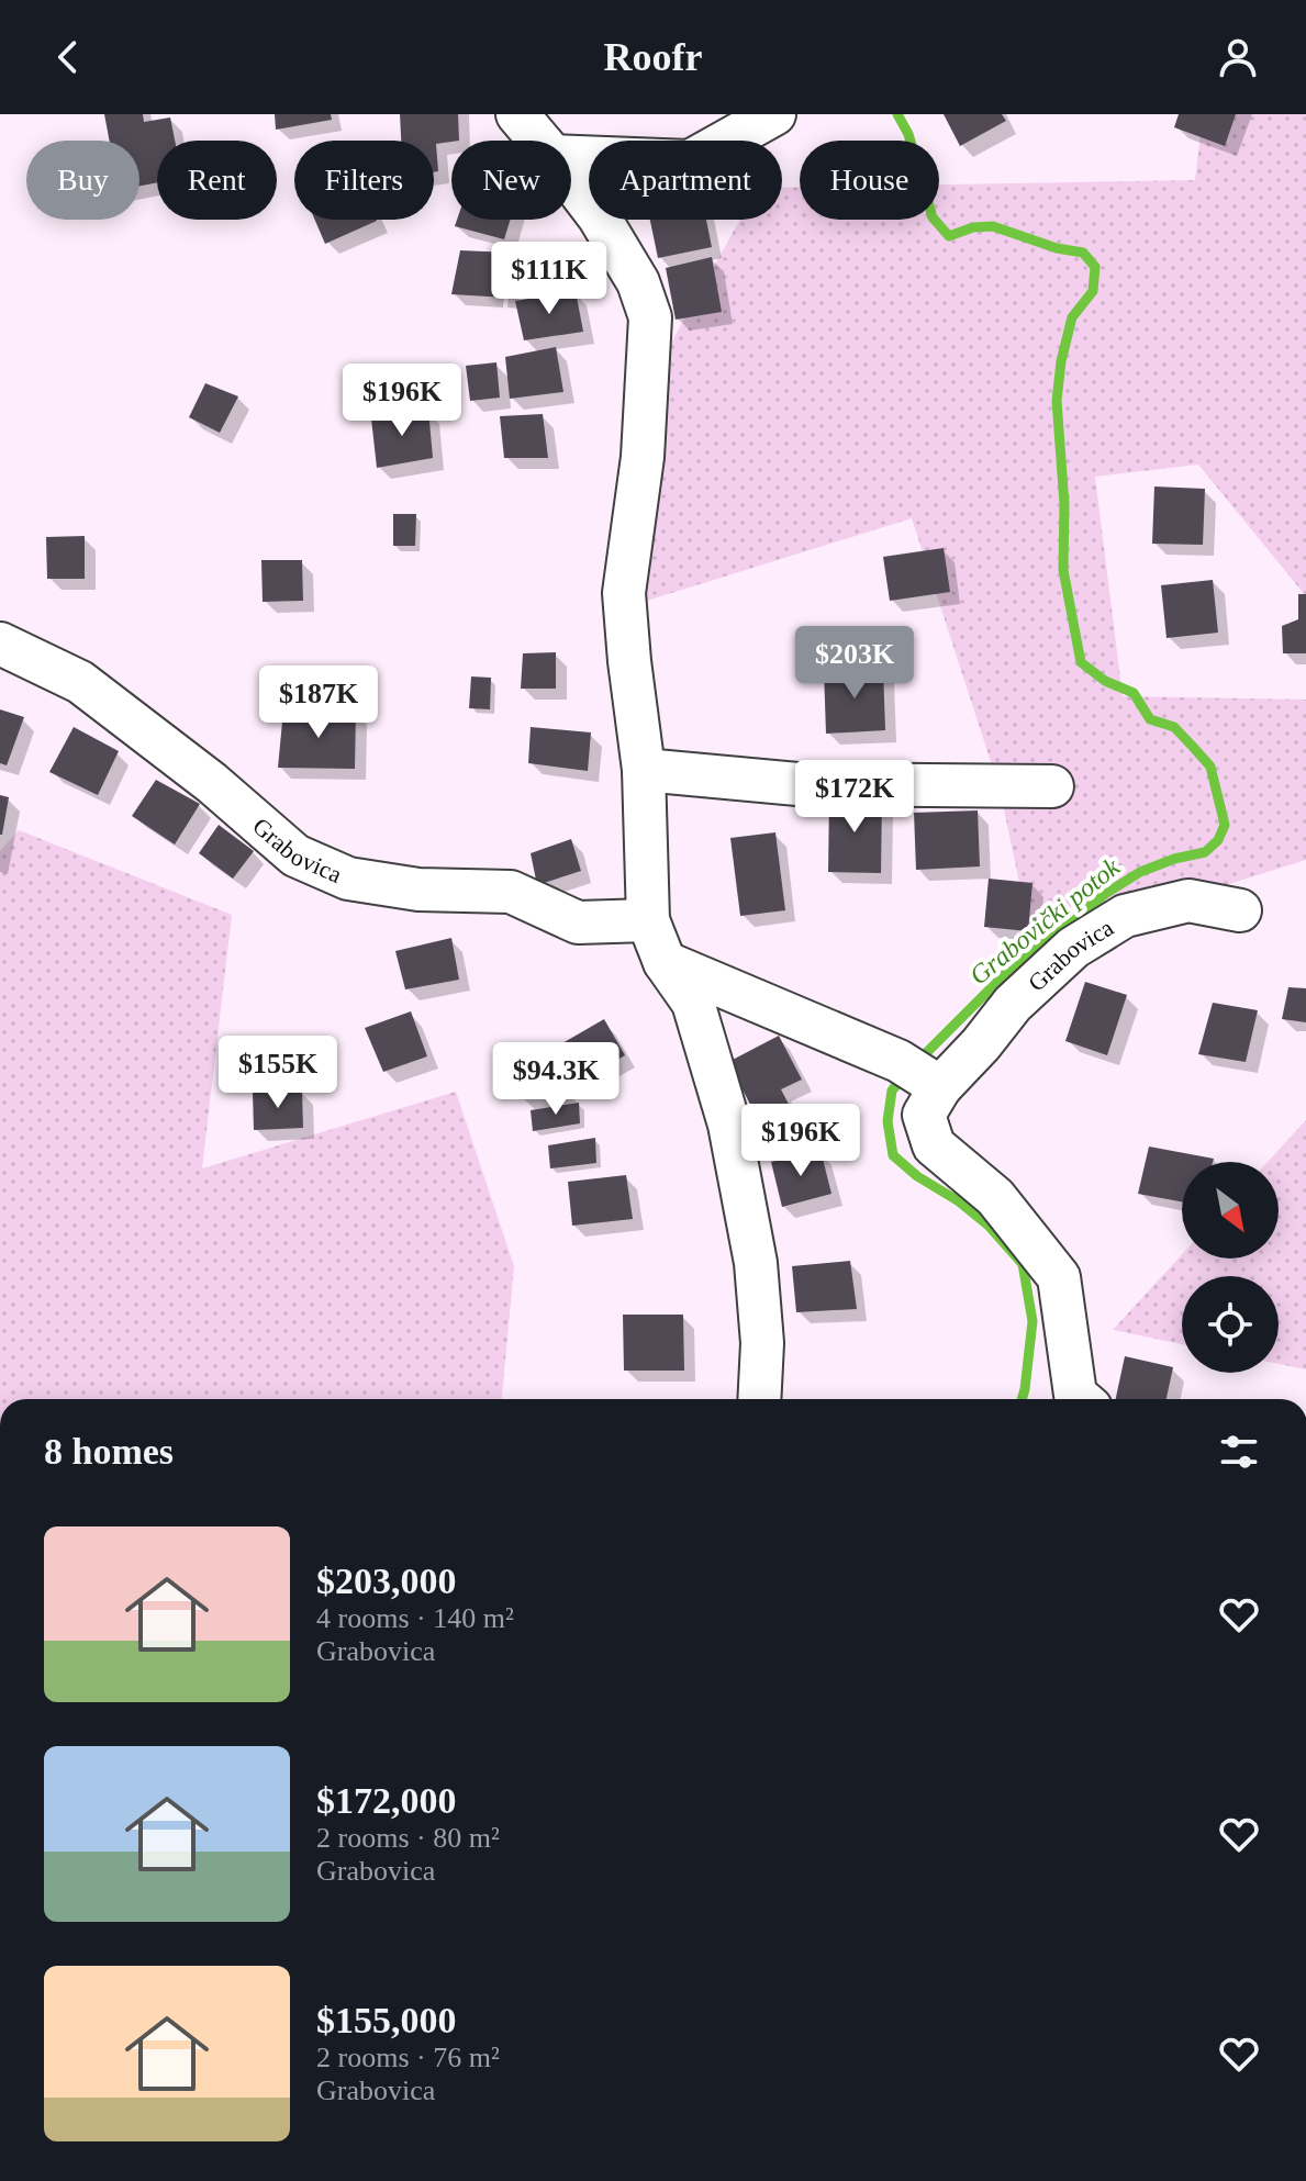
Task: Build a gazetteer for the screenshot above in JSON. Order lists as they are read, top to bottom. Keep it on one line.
{"streets":{"street":["Grabovica"]},"water":["Grabovički potok"],"north":"bottom right","page":{"header":"Roofr","chip":["Buy","Rent","Filters","New","Apartment","House"],"price":["$111K","$196K","$203K","$187K","$172K","$155K","$94.3K","$196K"],"heading":"8 homes","list":[{"name":"$203,000","note":"4 rooms · 140 m² · Grabovica"},{"name":"$172,000","note":"2 rooms · 80 m² · Grabovica"},{"name":"$155,000","note":"2 rooms · 76 m² · Grabovica"}]}}
